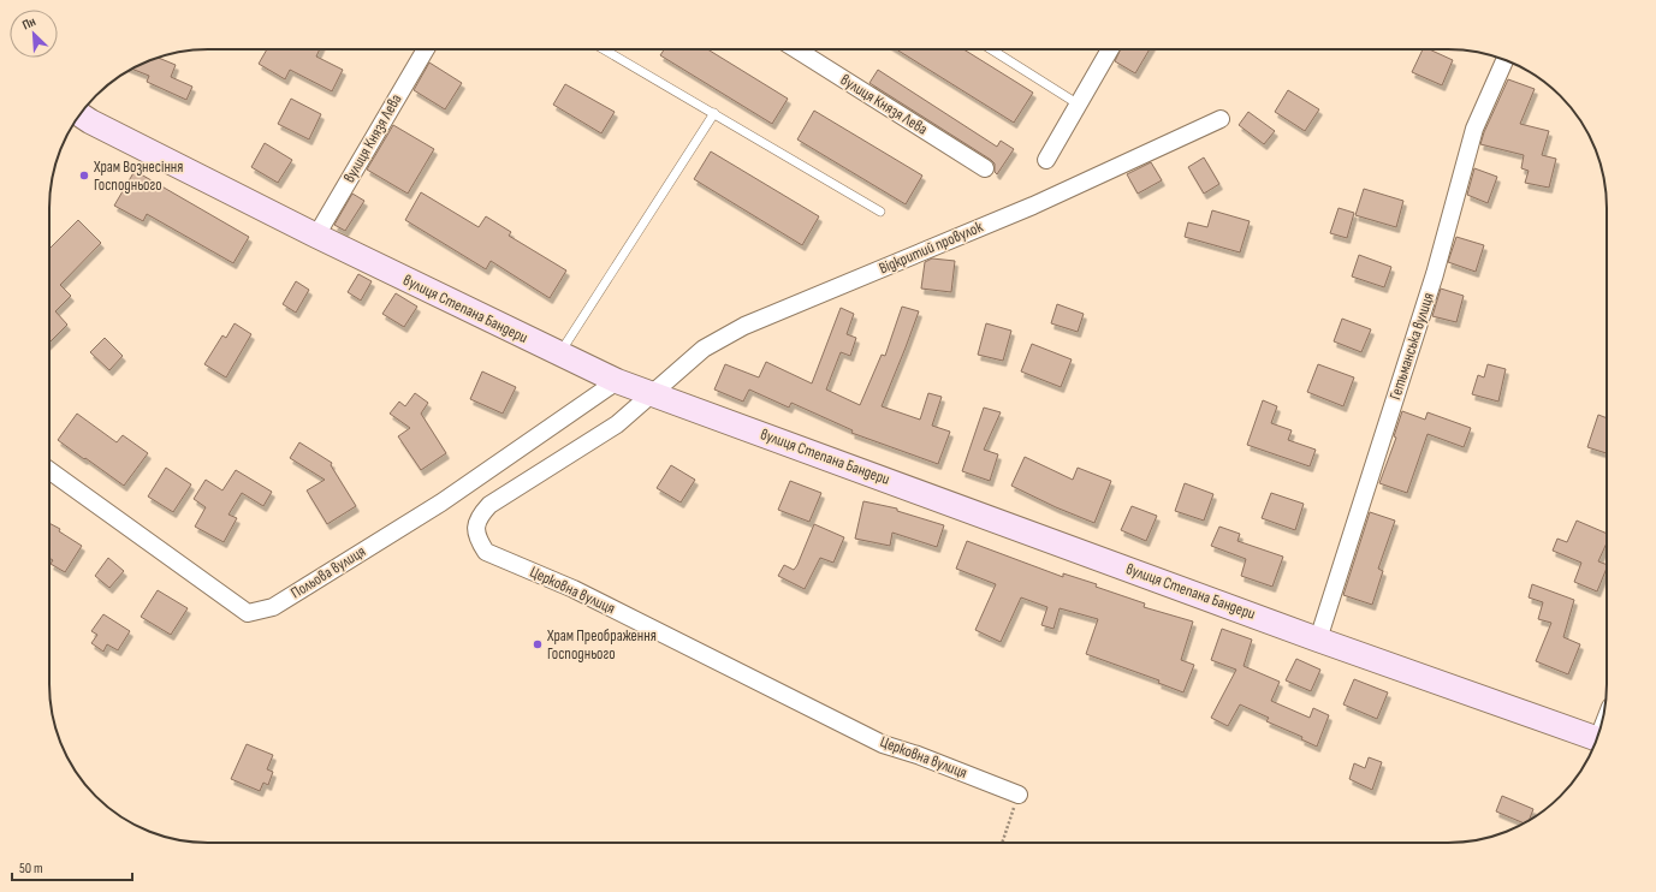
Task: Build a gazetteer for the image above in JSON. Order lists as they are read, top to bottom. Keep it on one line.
{"streets":{"street":["вулиця Князя Лева","Відкритий провулок","вулиця Степана Бандери","Гетьманська вулиця","Польова вулиця","Церковна вулиця"]},"crossings":[["вулиця Князя Лева","вулиця Степана Бандери"],["Відкритий провулок","вулиця Степана Бандери"],["Відкритий провулок","Церковна вулиця"],["вулиця Степана Бандери","Гетьманська вулиця"],["вулиця Степана Бандери","Польова вулиця"],["вулиця Степана Бандери","Церковна вулиця"]],"places":["Храм Вознесіння Господнього","Храм Преображення Господнього"],"scale_bar":"50 m","north":"top left"}
